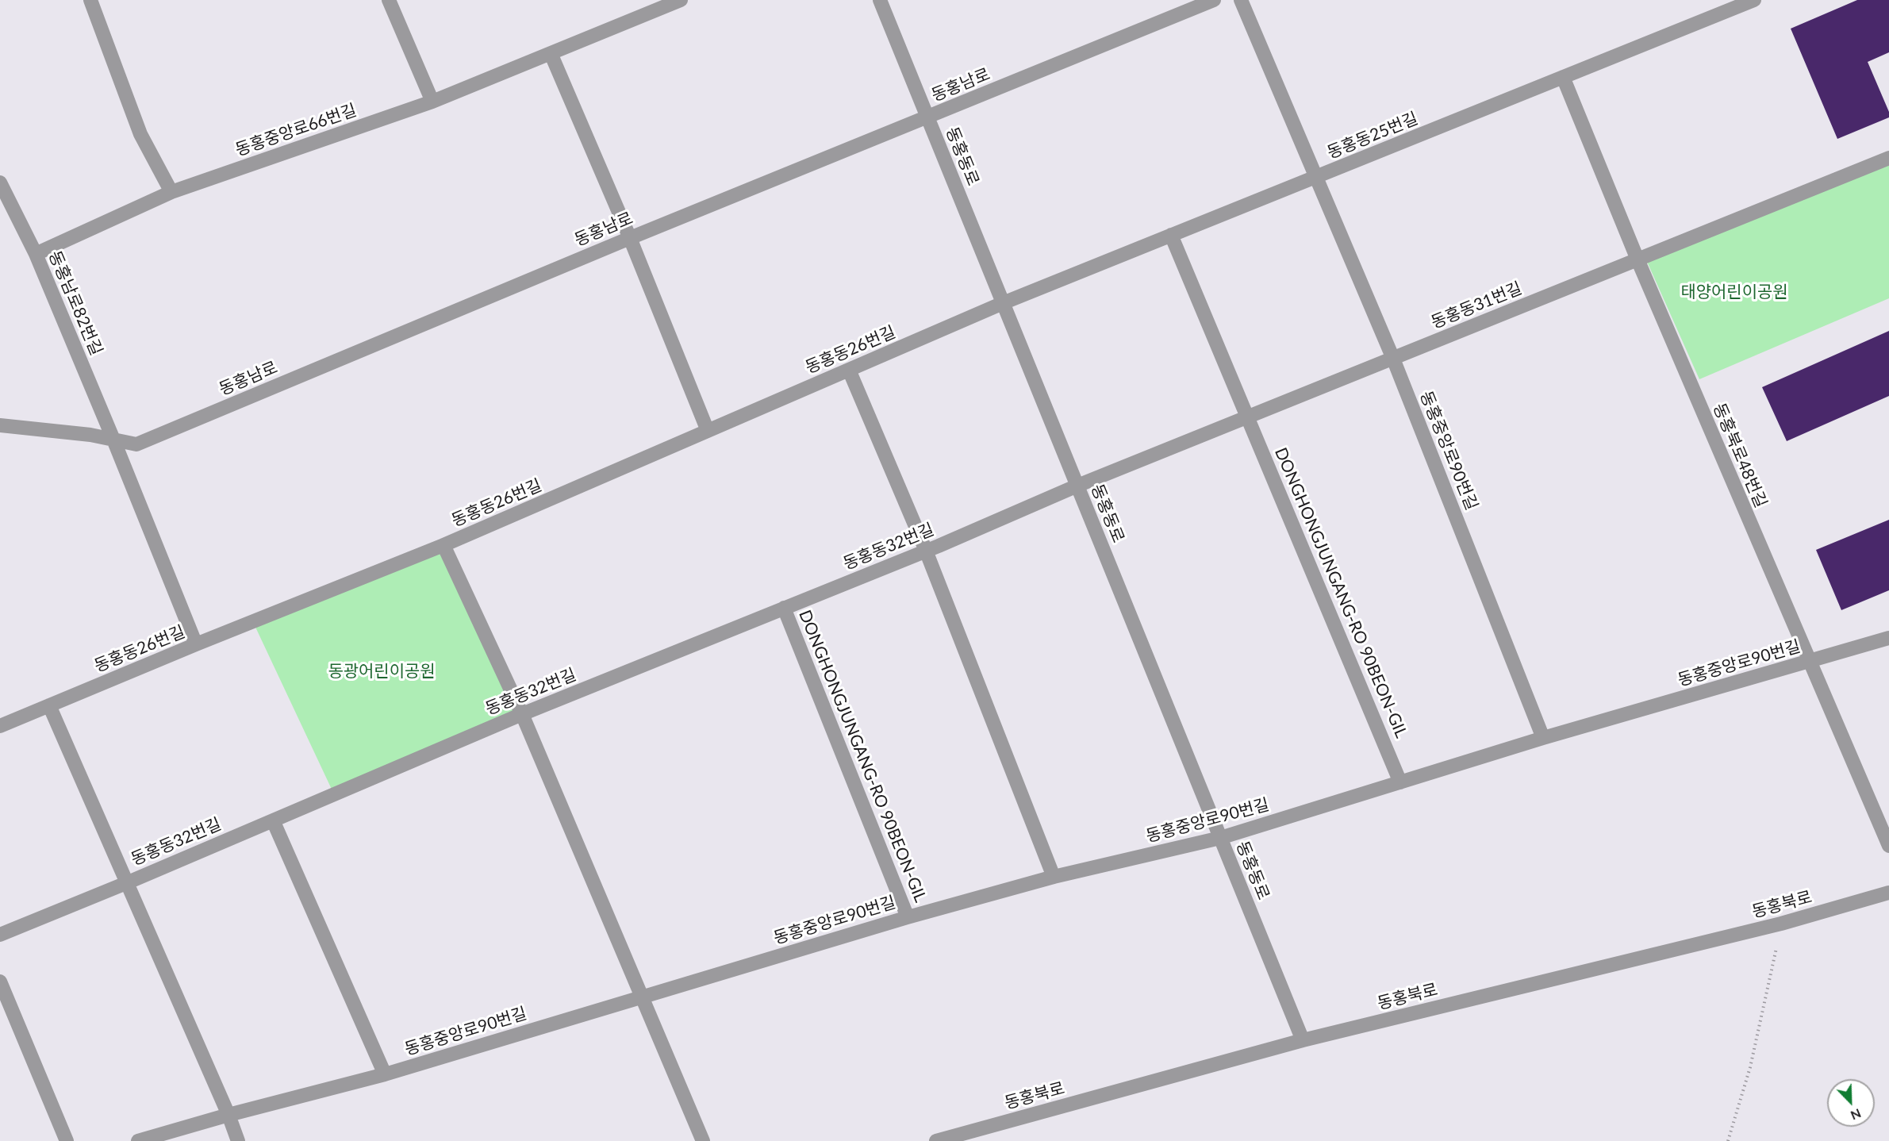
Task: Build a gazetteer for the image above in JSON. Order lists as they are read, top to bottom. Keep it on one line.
{"streets":{"street":["동홍남로","동홍중앙로66번길","동홍동25번길","동홍동로","동홍남로82번길","동홍동31번길","동홍동26번길","동홍중앙로90번길","동홍북로48번길","동홍동32번길","DONGHONGJUNGANG-RO 90BEON-GIL","동홍북로"]},"crossings":[["동홍남로","동홍동로"],["동홍남로","동홍남로82번길"],["동홍중앙로66번길","동홍남로82번길"],["동홍동25번길","동홍동로"],["동홍동25번길","동홍동26번길"],["동홍동25번길","동홍중앙로90번길"],["동홍동25번길","동홍북로48번길"],["동홍동25번길","DONGHONGJUNGANG-RO 90BEON-GIL"],["동홍동로","동홍동31번길"],["동홍동로","동홍동26번길"],["동홍동로","동홍중앙로90번길"],["동홍동로","동홍동32번길"],["동홍동로","동홍북로"],["동홍남로82번길","동홍동26번길"],["동홍동31번길","동홍중앙로90번길"],["동홍동31번길","동홍북로48번길"],["동홍동31번길","동홍동32번길"],["동홍동31번길","DONGHONGJUNGANG-RO 90BEON-GIL"],["동홍중앙로90번길","동홍북로48번길"],["동홍중앙로90번길","DONGHONGJUNGANG-RO 90BEON-GIL"],["동홍동32번길","DONGHONGJUNGANG-RO 90BEON-GIL"]],"parks":["태양어린이공원","동광어린이공원"],"north":"bottom right"}
